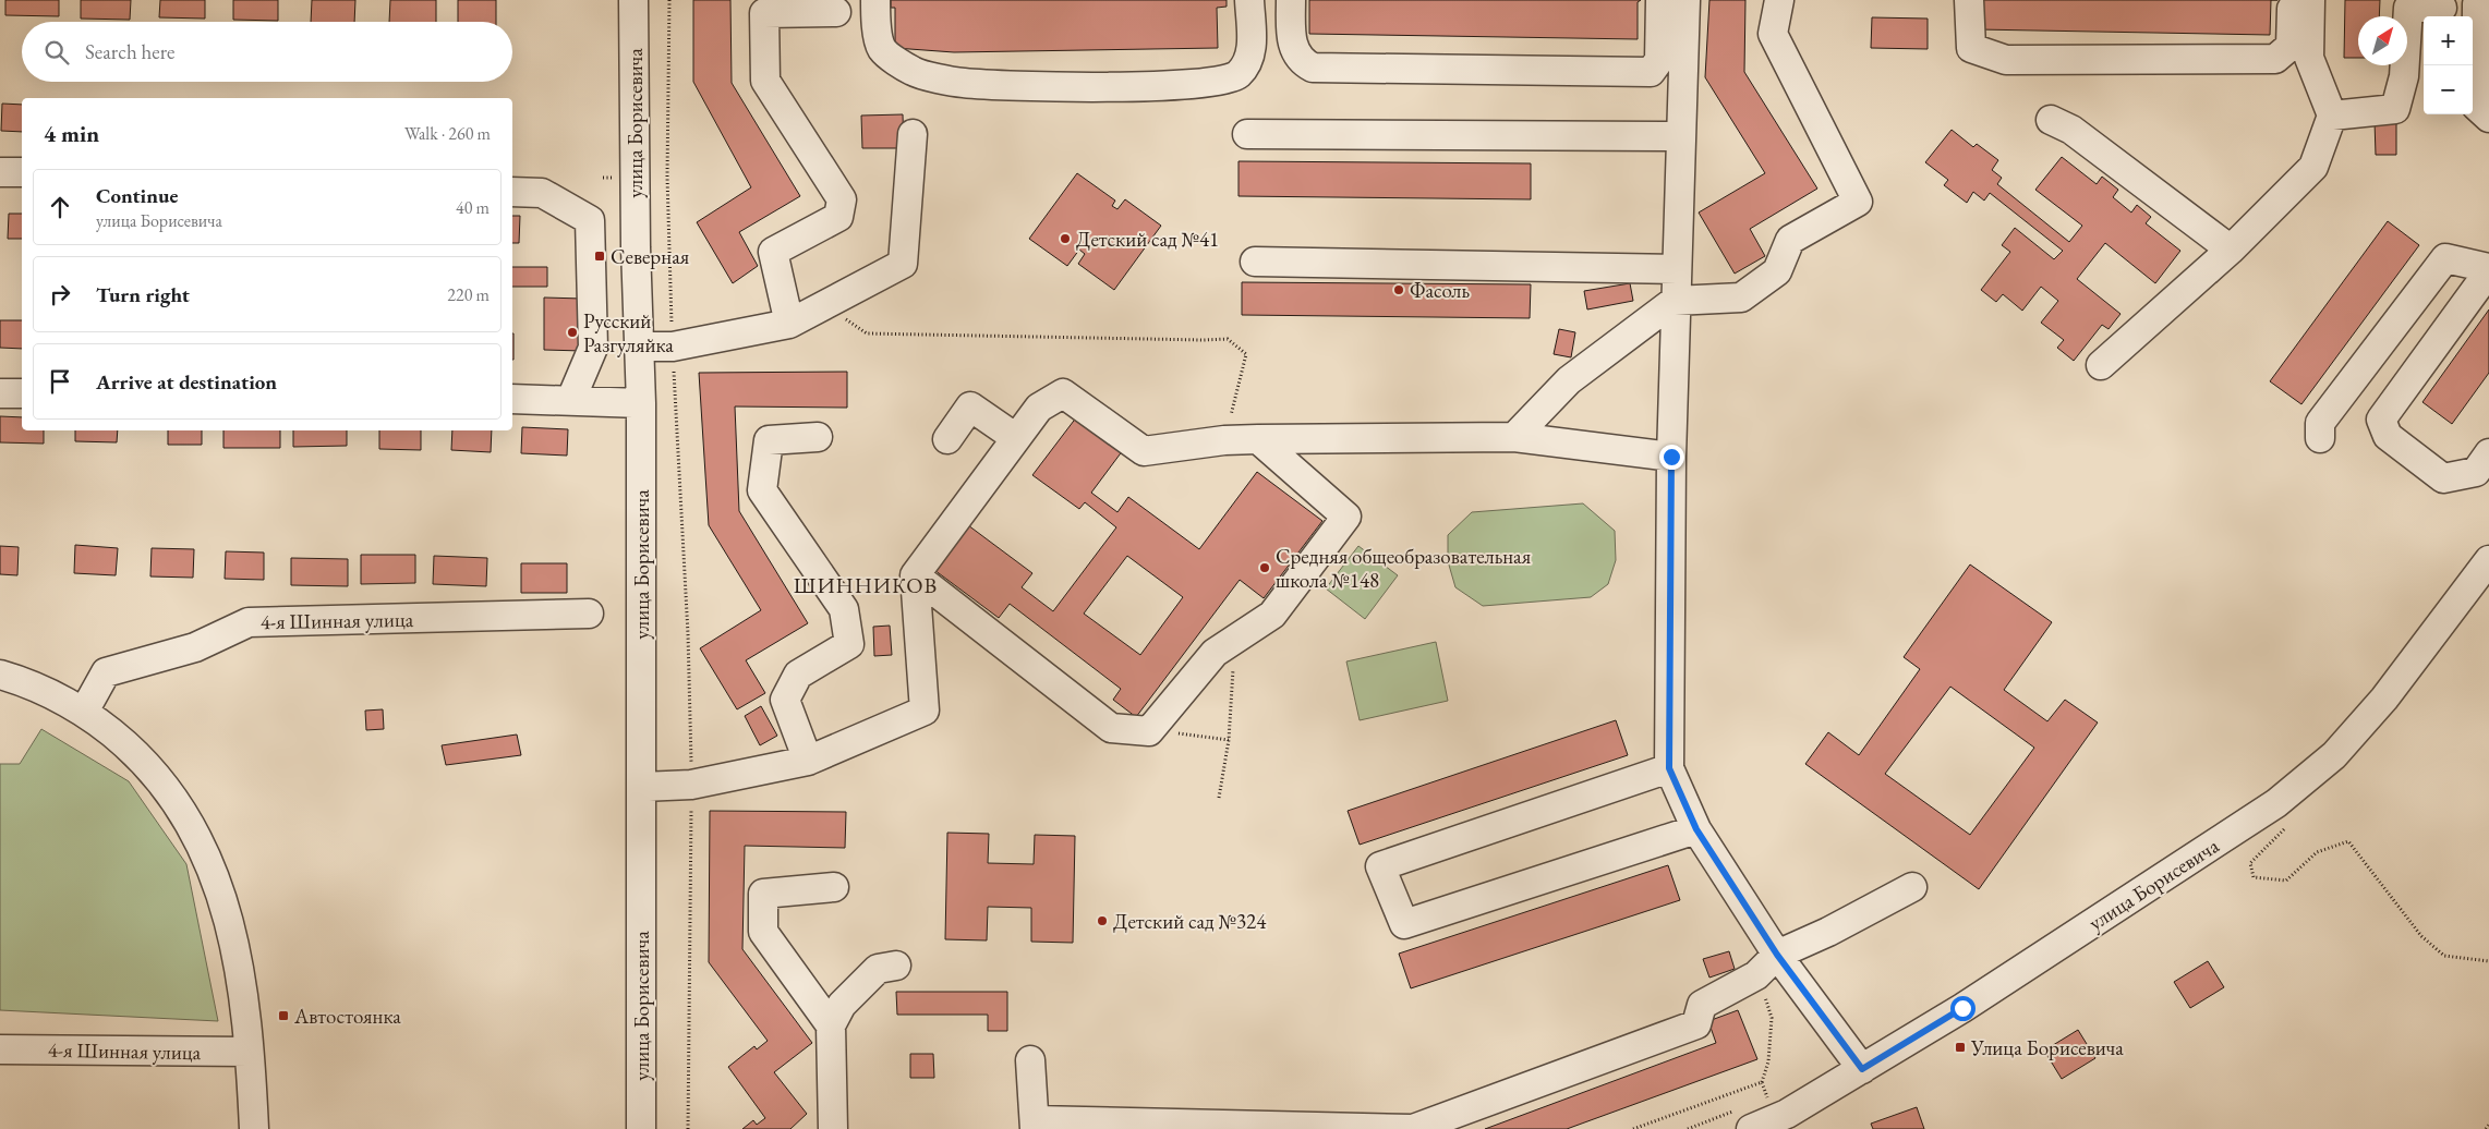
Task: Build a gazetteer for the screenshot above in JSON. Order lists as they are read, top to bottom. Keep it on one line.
{"streets":{"street":["улица Борисевича","4-я Шинная улица"]},"districts":["ШИННИКОВ"],"places":{"other":["Детский сад №41","Фасоль","Русский Разгуляйка","Средняя общеобразовательная школа №148","Детский сад №324"],"transit":["Северная","Автостоянка","Улица Борисевича"]},"north":"top right","page":{"map_buttons":["+","−"],"search":"Search here","heading":["4 min","Walk · 260 m"],"list":[["Continue","улица Борисевича","40 m"],["Turn right","220 m"],"Arrive at destination"]}}
